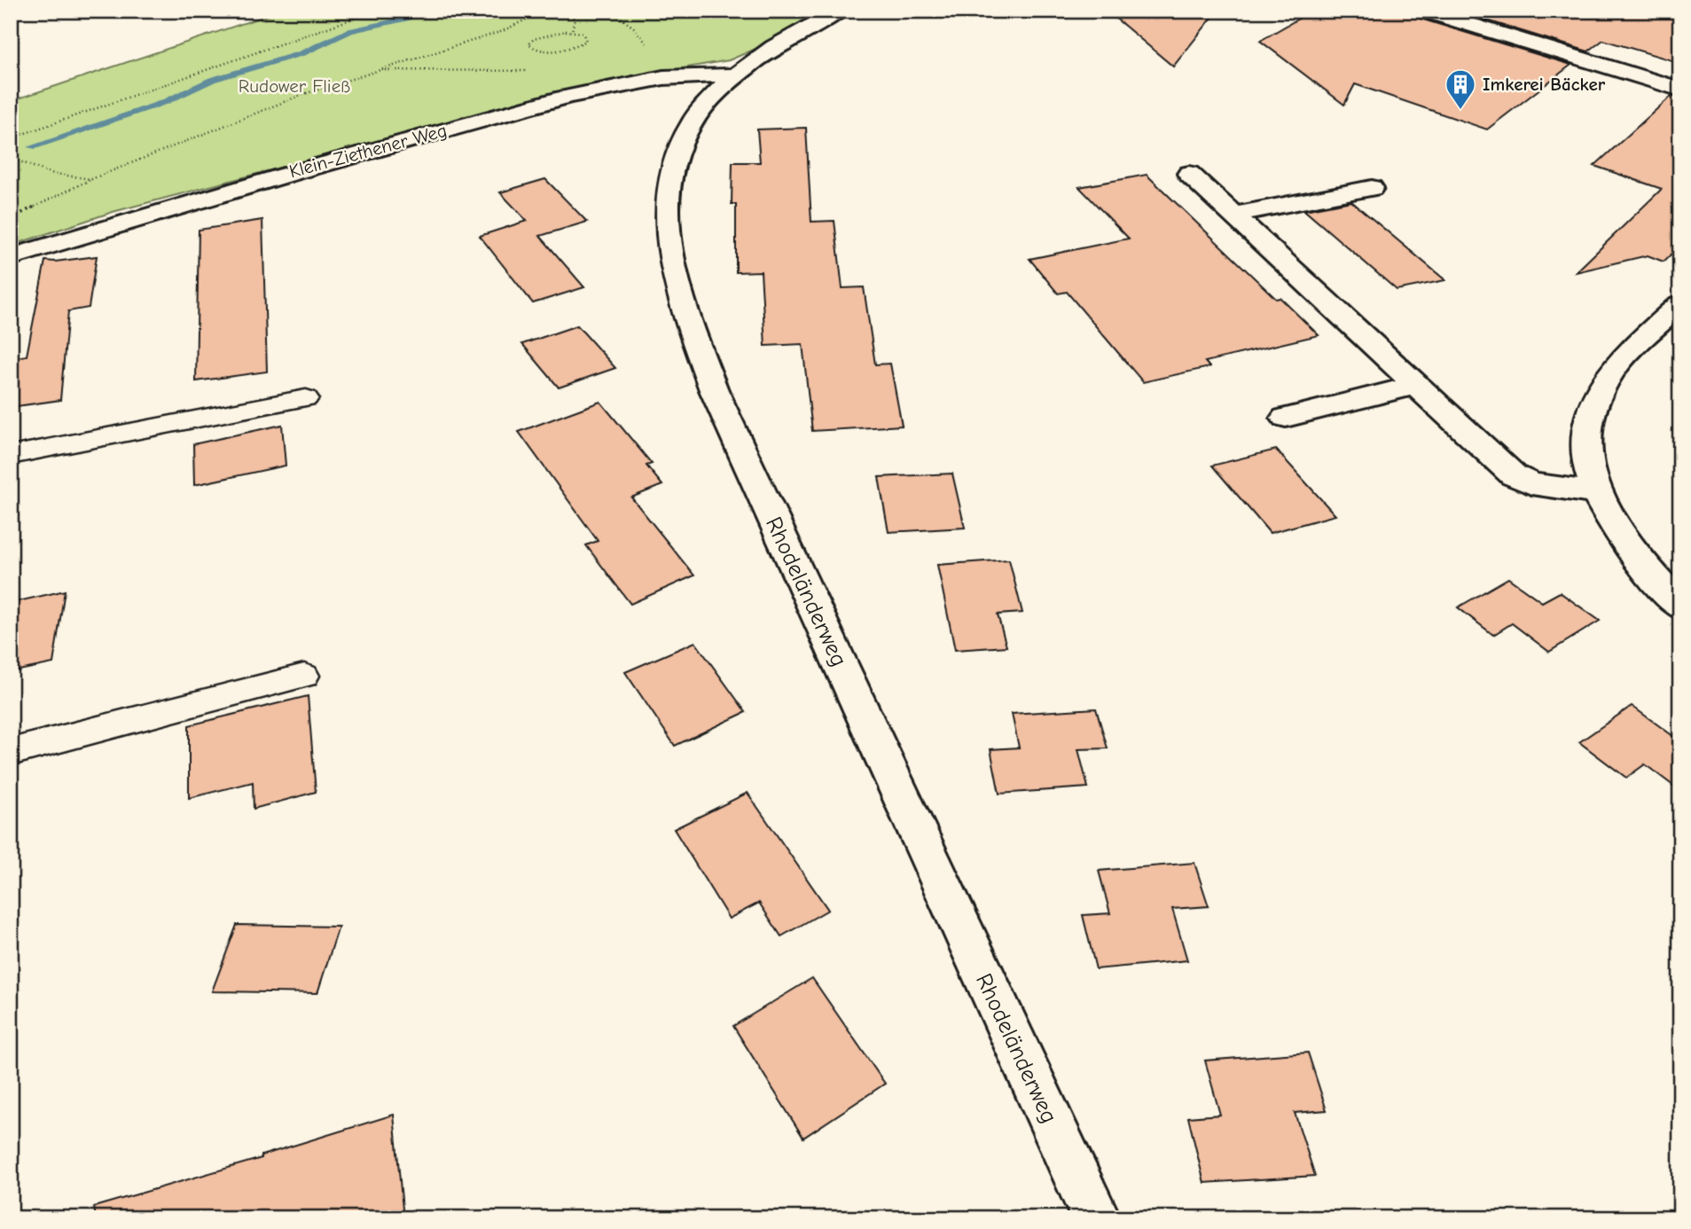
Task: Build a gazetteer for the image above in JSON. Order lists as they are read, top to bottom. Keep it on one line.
{"streets":{"street":["Klein-Ziethener Weg","Rhodeländerweg"]},"crossings":[["Klein-Ziethener Weg","Rhodeländerweg"]],"parks":["Rudower Fließ"],"places":{"building":["Imkerei Bäcker"]}}
